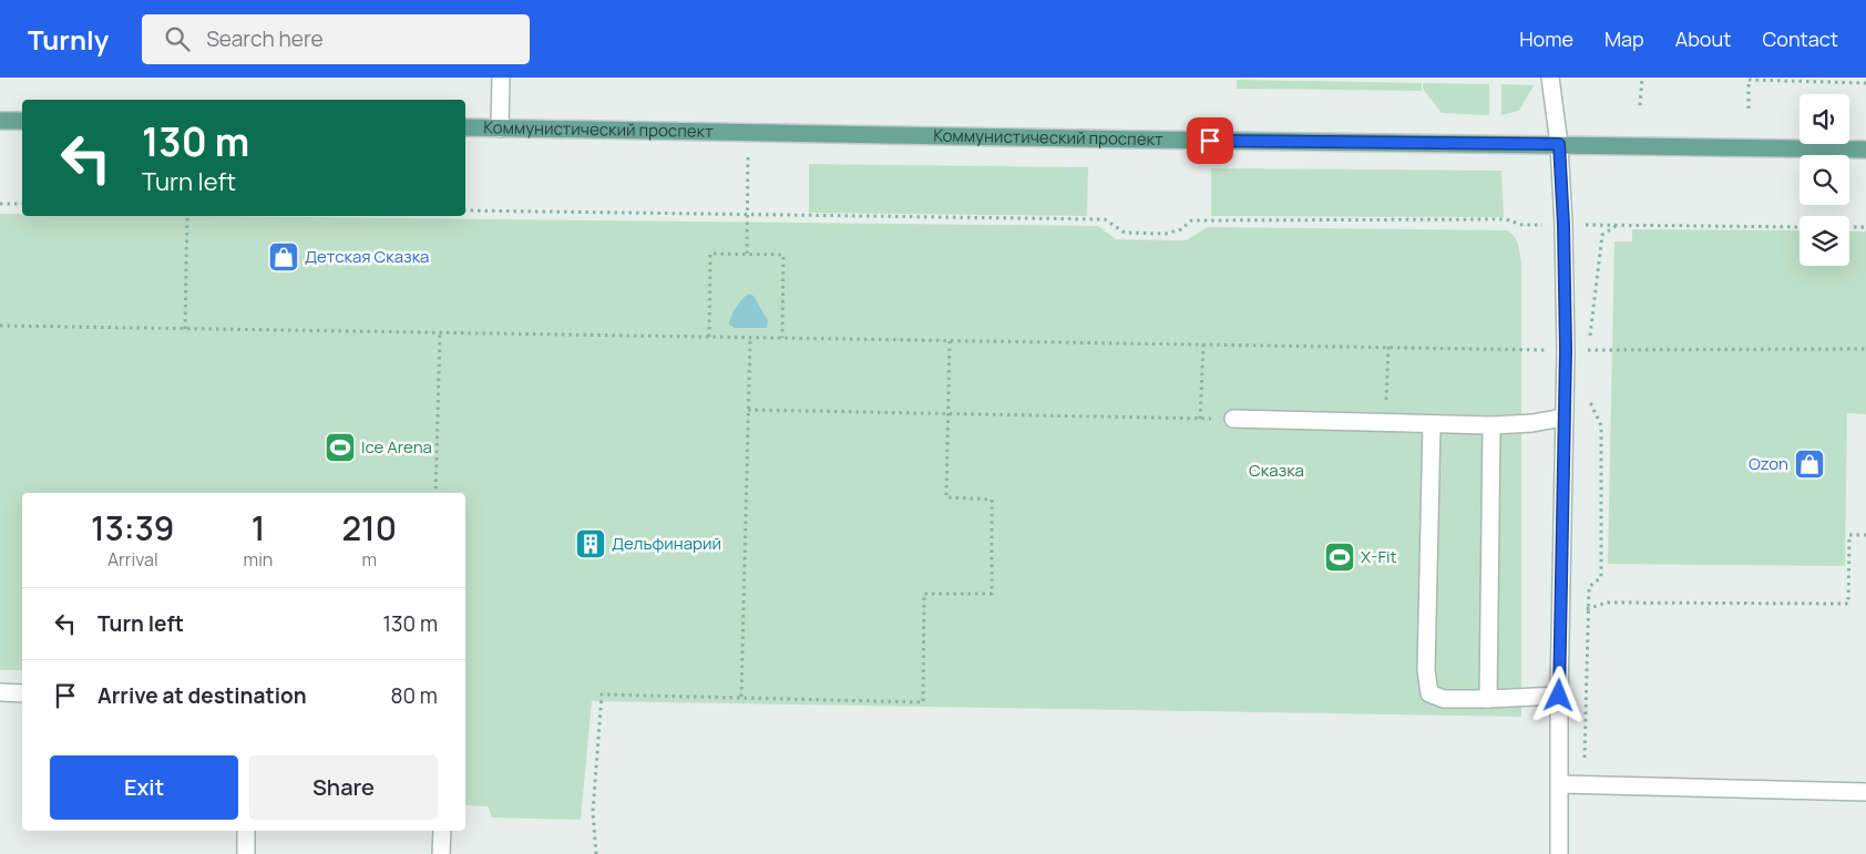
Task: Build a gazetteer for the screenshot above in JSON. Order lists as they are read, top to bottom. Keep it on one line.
{"streets":{"main road":["Коммунистический проспект"]},"parks":["Сказка"],"places":{"shop":["Детская Сказка","Ozon"],"sports":["Ice Arena","X-Fit"],"building":["Дельфинарий"]},"page":{"header":"Turnly","search":"Search here","nav":["Home","Map","About","Contact"],"turn":["130 m","Turn left"],"eta":["13:39","Arrival","1","min","210","m"],"list":[{"name":"Turn left","value":"130 m"},{"name":"Arrive at destination","value":"80 m"}],"buttons":["Exit","Share"]}}
